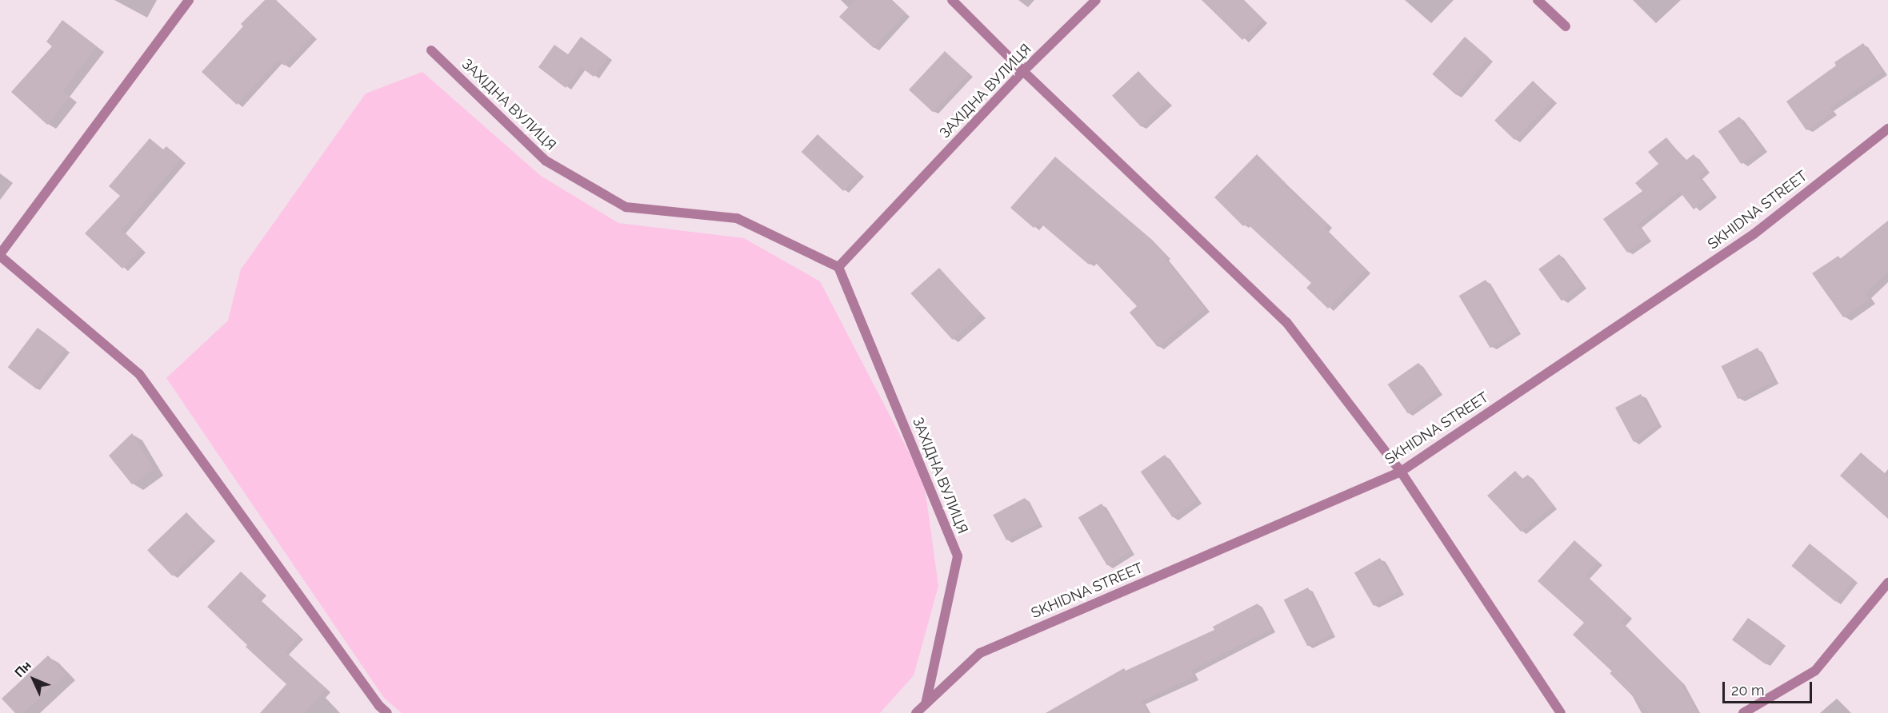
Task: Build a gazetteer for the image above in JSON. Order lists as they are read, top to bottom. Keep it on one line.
{"streets":{"street":["ЗАХІДНА ВУЛИЦЯ","SKHIDNA STREET"]},"crossings":[["ЗАХІДНА ВУЛИЦЯ","SKHIDNA STREET"]],"scale_bar":"20 m","north":"top left"}
